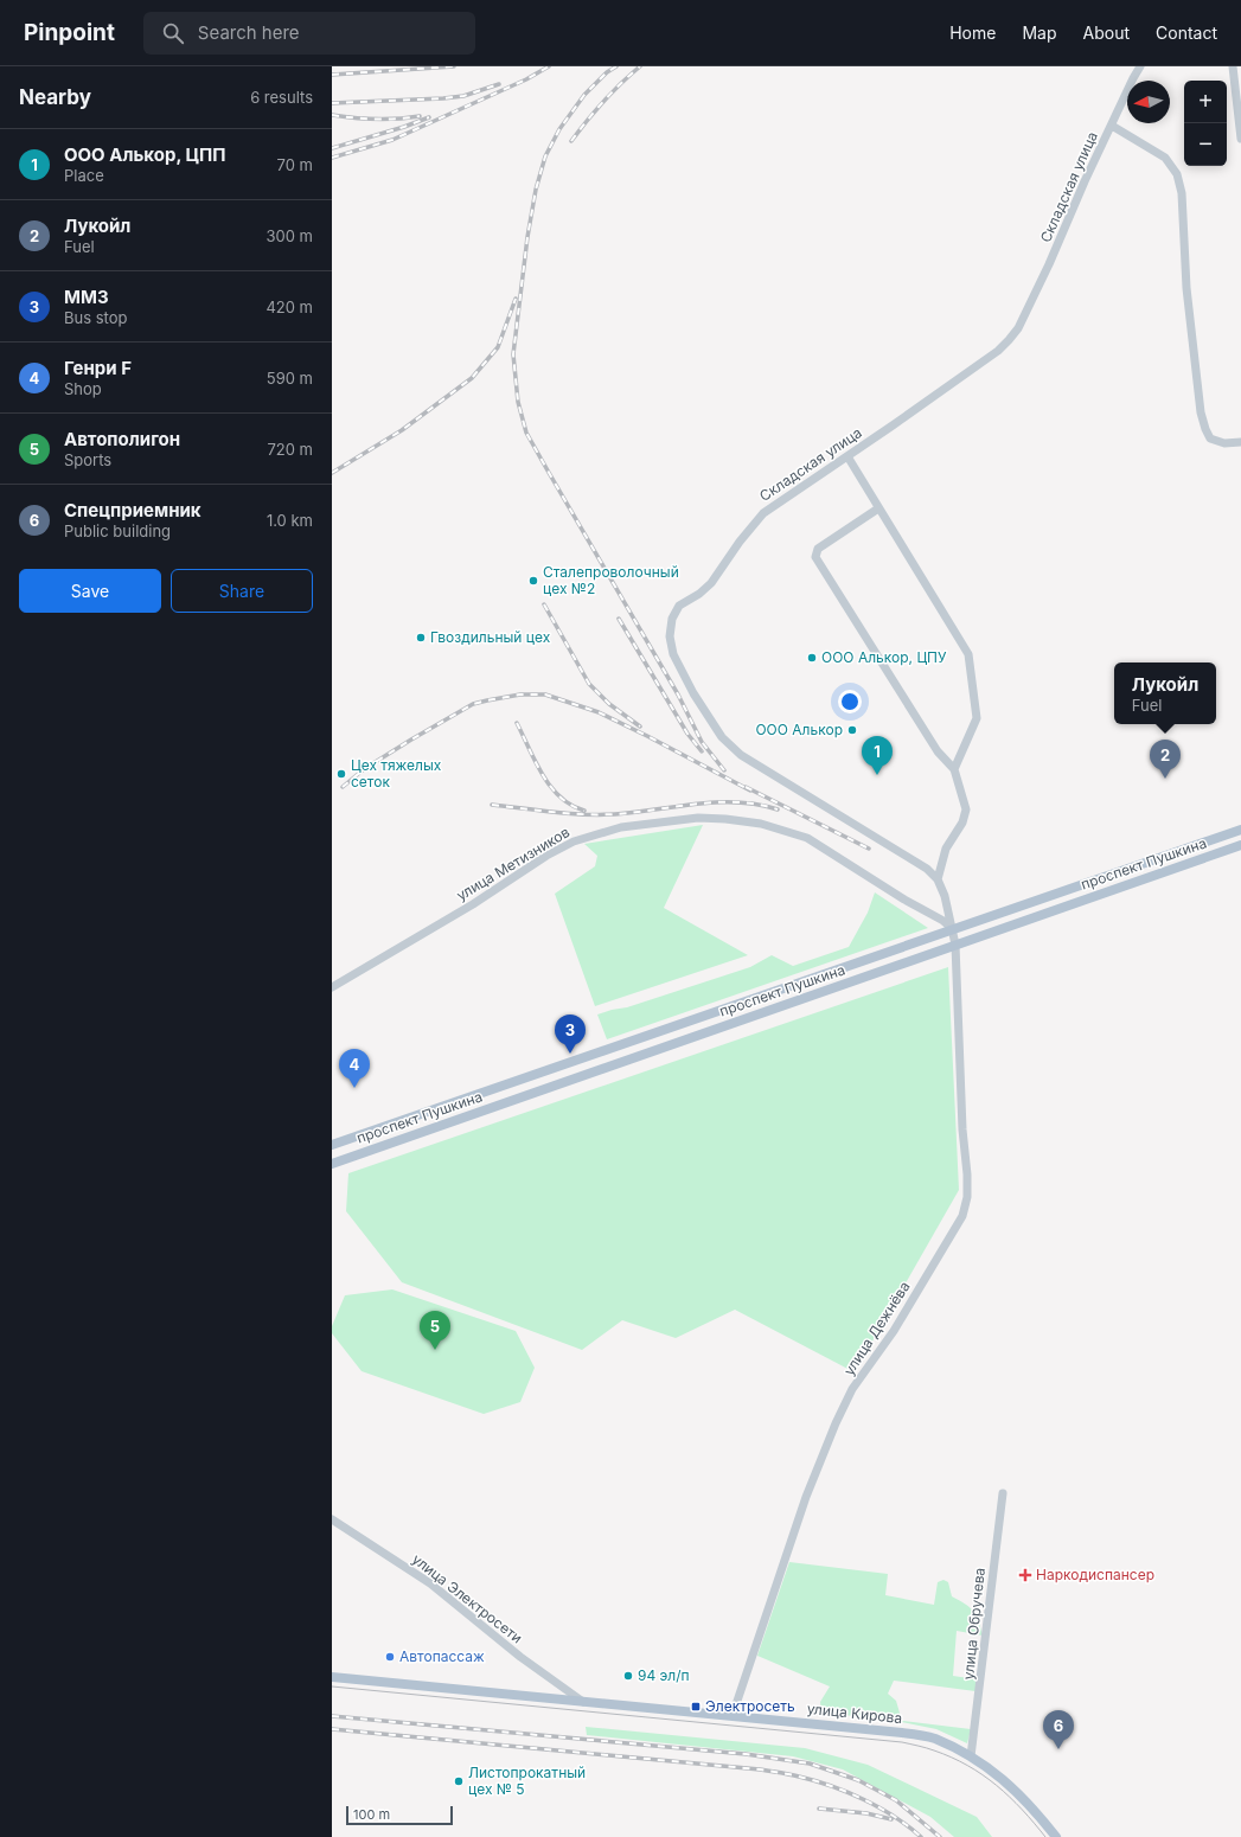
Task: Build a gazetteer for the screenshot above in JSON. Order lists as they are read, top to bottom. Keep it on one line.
{"streets":{"main road":["проспект Пушкина","улица Кирова"],"street":["Складская улица","улица Метизников","улица Дежнёва","улица Электросети","улица Обручева"]},"crossings":[["улица Метизников","проспект Пушкина"],["улица Метизников","улица Дежнёва"],["проспект Пушкина","улица Дежнёва"],["улица Дежнёва","улица Кирова"],["улица Электросети","улица Кирова"],["улица Обручева","улица Кирова"]],"places":{"other":["Сталепроволочный цех №2","Гвоздильный цех","ООО Алькор, ЦПУ","ООО Алькор","Цех тяжелых сеток","Автопассаж","94 эл/п","Листопрокатный цех № 5"],"health":["Наркодиспансер"],"transit":["Электросеть"]},"scale_bar":"100 m","north":"left","page":{"header":"Pinpoint","search":"Search here","nav":["Home","Map","About","Contact"],"heading":["Nearby","6 results"],"map_buttons":["+","−"],"list":[{"mark":"1","name":"ООО Алькор, ЦПП","note":"Place","value":"70 m"},{"mark":"2","name":"Лукойл","note":"Fuel","value":"300 m"},{"mark":"3","name":"ММЗ","note":"Bus stop","value":"420 m"},{"mark":"4","name":"Генри F","note":"Shop","value":"590 m"},{"mark":"5","name":"Автополигон","note":"Sports","value":"720 m"},{"mark":"6","name":"Спецприемник","note":"Public building","value":"1.0 km"}],"buttons":["Save","Share"],"popup":["Лукойл","Fuel"],"pins":["1","2","3","4","5","6"],"scale":"100 m"}}
